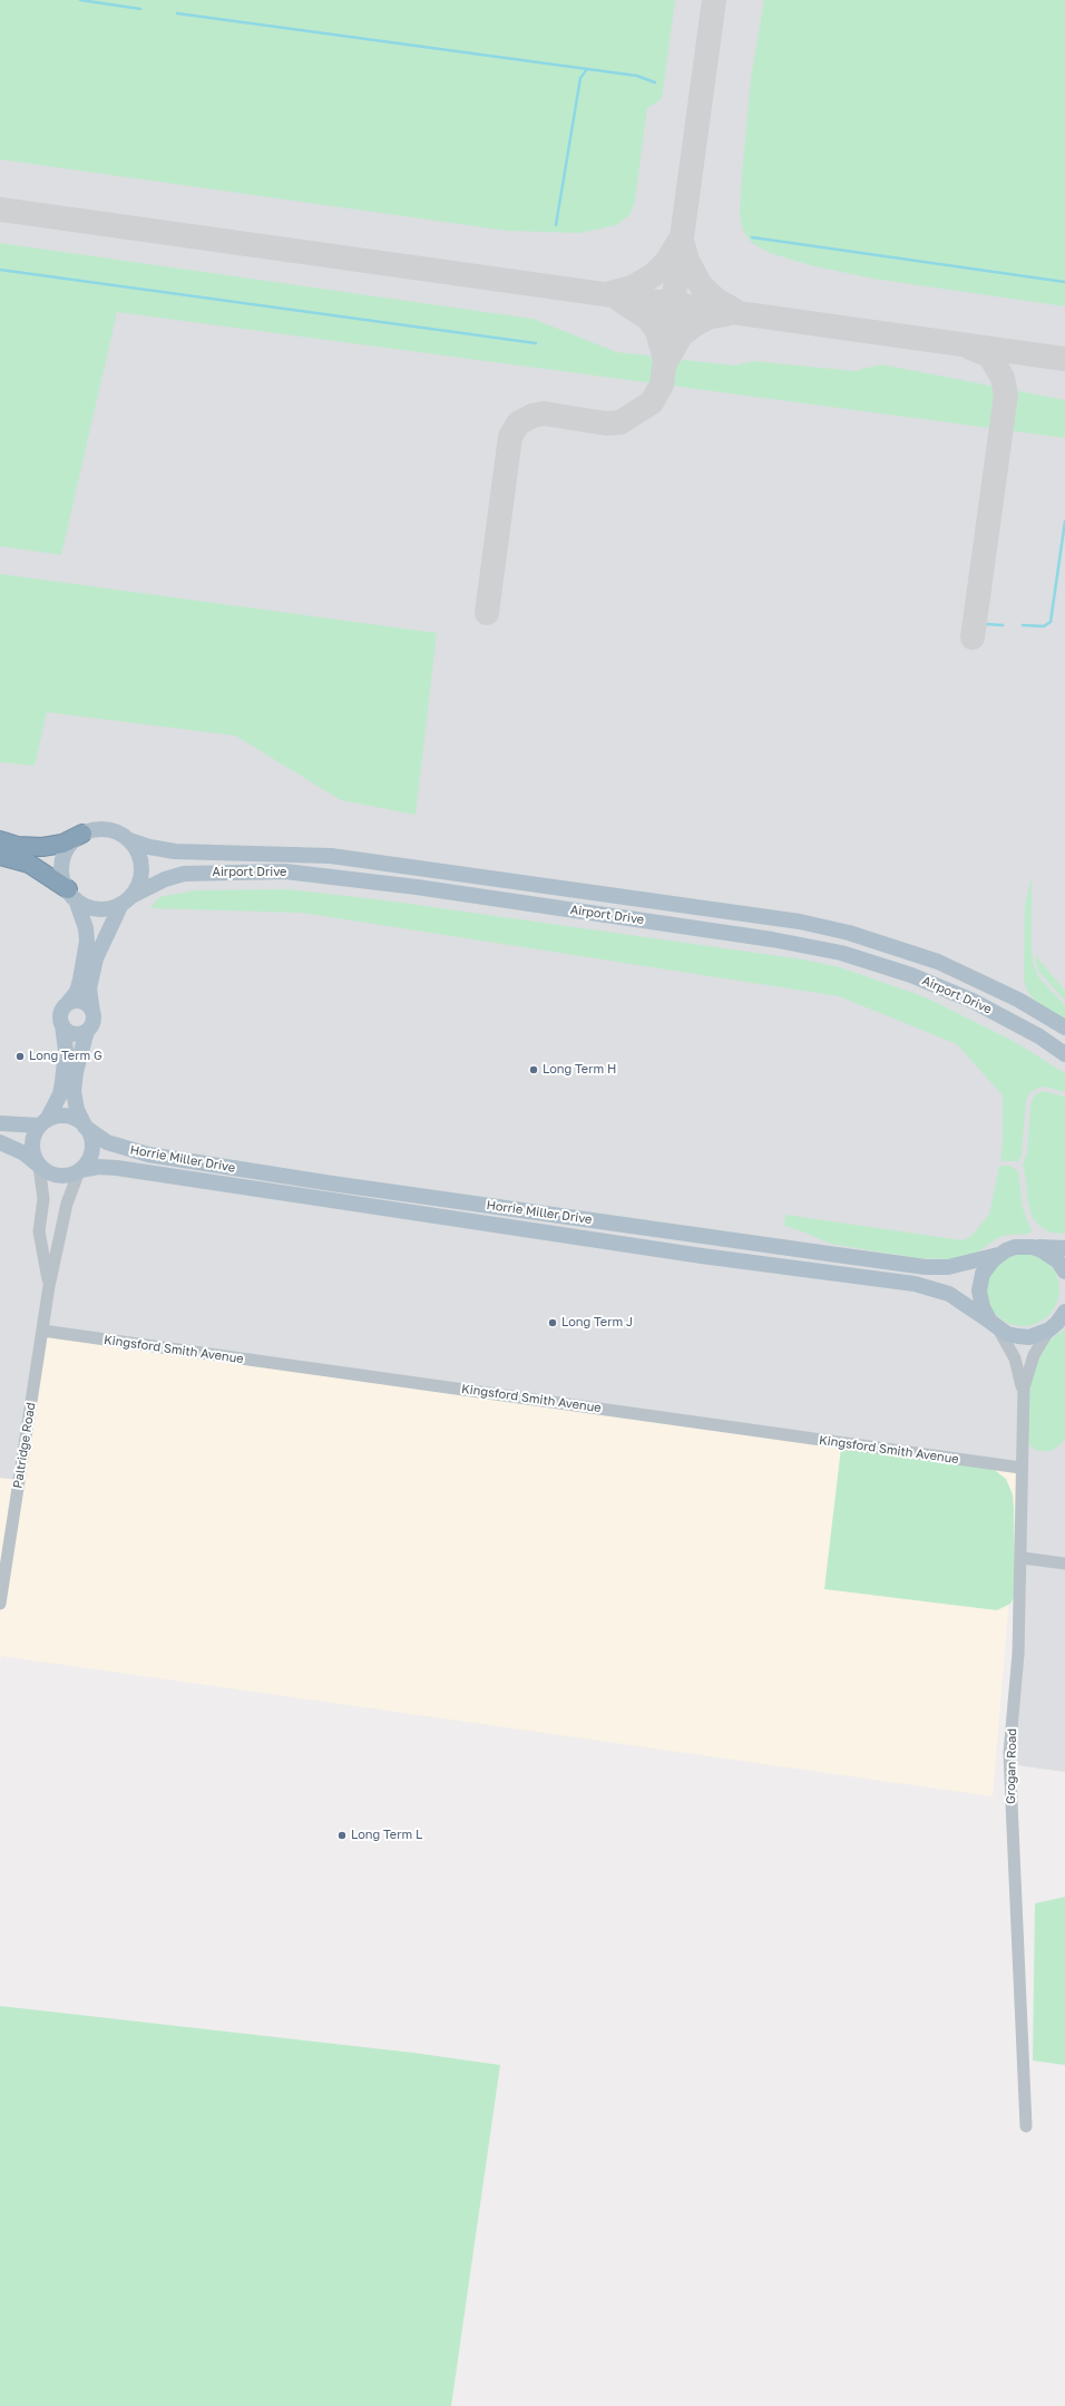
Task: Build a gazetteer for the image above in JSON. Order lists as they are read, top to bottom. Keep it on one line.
{"streets":{"main road":["Airport Drive","Horrie Miller Drive"],"street":["Kingsford Smith Avenue","Paltridge Road","Grogan Road"]},"crossings":[["Horrie Miller Drive","Paltridge Road"],["Horrie Miller Drive","Grogan Road"],["Kingsford Smith Avenue","Paltridge Road"],["Kingsford Smith Avenue","Grogan Road"]],"places":["Long Term G","Long Term H","Long Term J","Long Term L"]}
